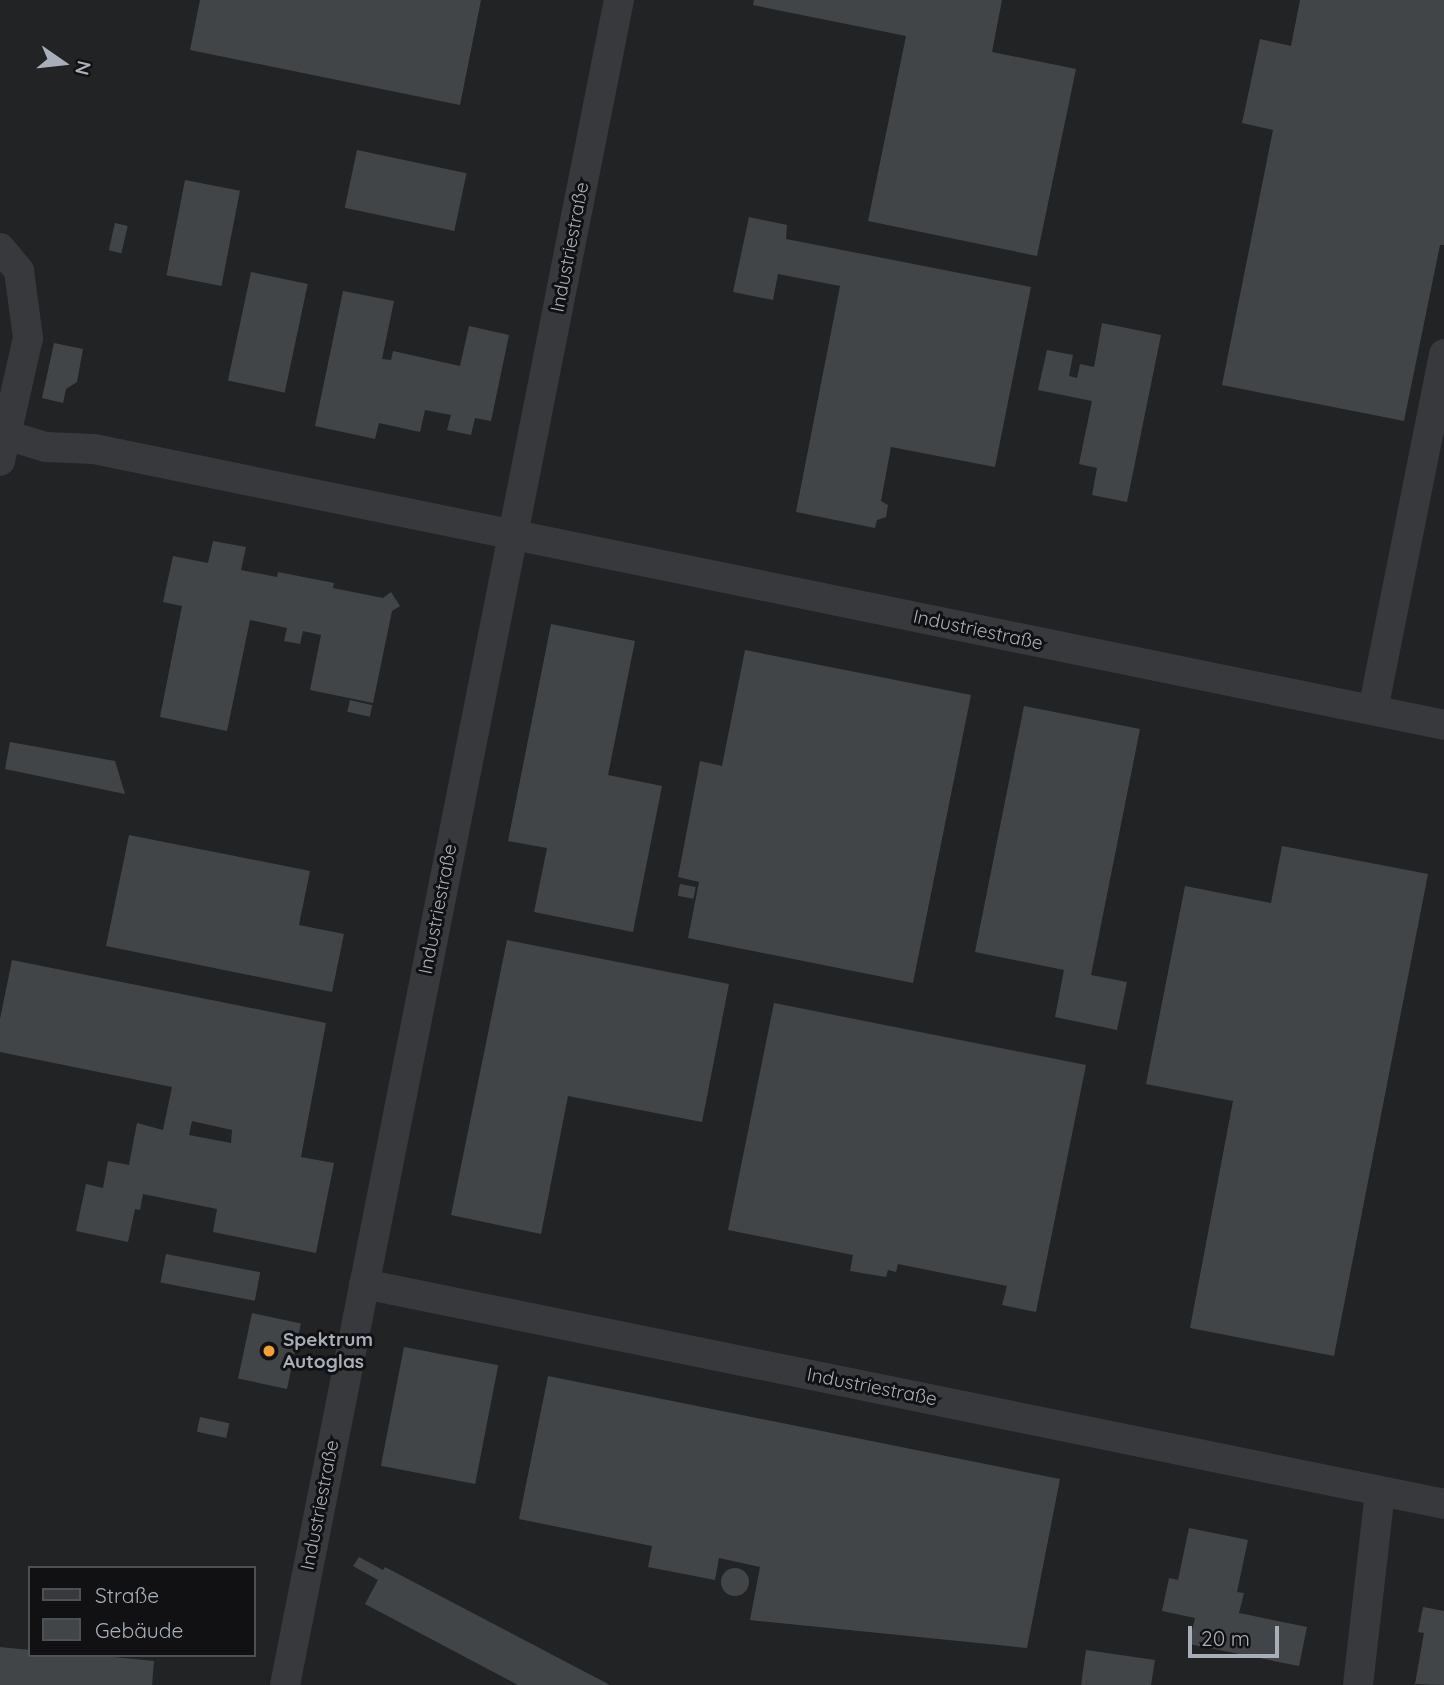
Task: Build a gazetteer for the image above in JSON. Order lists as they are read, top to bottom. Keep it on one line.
{"streets":{"street":["Industriestraße"]},"places":["Spektrum Autoglas"],"legend":["Straße","Gebäude"],"scale_bar":"20 m","north":"right"}
